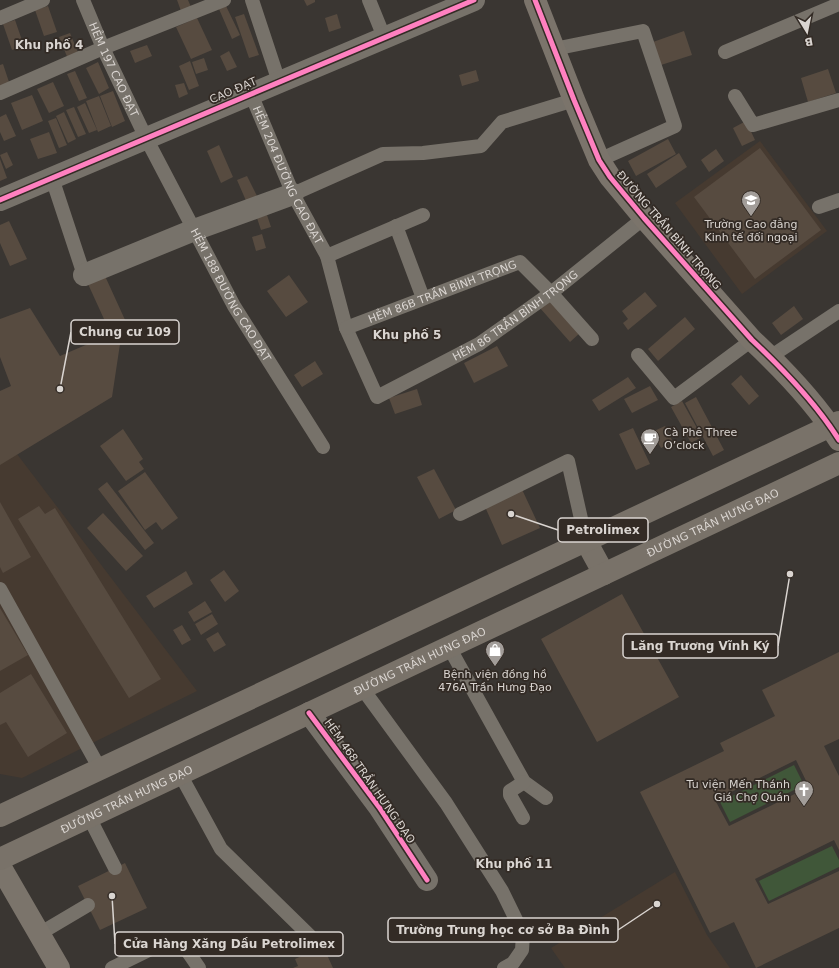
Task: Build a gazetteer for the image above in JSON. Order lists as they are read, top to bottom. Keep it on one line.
{"streets":{"main road":["ĐƯỜNG TRẦN HƯNG ĐẠO"],"street":["CAO ĐẠT","ĐƯỜNG TRẦN BÌNH TRỌNG","HẺM 468 TRẦN HƯNG ÐẠO"],"lane":["HẺM 197 CAO ĐẠT","HẺM 204 ĐƯỜNG CAO ĐẠT","HẺM 86B TRẦN BÌNH TRỌNG","HẺM 188 ĐƯỜNG CAO ĐẠT","HẺM 86 TRẦN BÌNH TRỌNG"]},"crossings":[["HẺM 197 CAO ĐẠT","CAO ĐẠT"],["HẺM 197 CAO ĐẠT","HẺM 188 ĐƯỜNG CAO ĐẠT"],["CAO ĐẠT","HẺM 204 ĐƯỜNG CAO ĐẠT"],["CAO ĐẠT","HẺM 188 ĐƯỜNG CAO ĐẠT"],["HẺM 204 ĐƯỜNG CAO ĐẠT","HẺM 86B TRẦN BÌNH TRỌNG"],["HẺM 204 ĐƯỜNG CAO ĐẠT","HẺM 86 TRẦN BÌNH TRỌNG"],["ĐƯỜNG TRẦN BÌNH TRỌNG","HẺM 86 TRẦN BÌNH TRỌNG"],["HẺM 86B TRẦN BÌNH TRỌNG","HẺM 86 TRẦN BÌNH TRỌNG"],["ĐƯỜNG TRẦN HƯNG ĐẠO","HẺM 468 TRẦN HƯNG ÐẠO"]],"districts":["Khu phố 4","Khu phố 5","Khu phố 11"],"places":{"school or university":["Trường Cao đẳng Kinh tế đối ngoại"],"other":["Chung cư 109","Petrolimex","Lăng Trương Vĩnh Ký","Cửa Hàng Xăng Dầu Petrolimex","Trường Trung học cơ sở Ba Đình"],"cafe":["Cà Phê Three O’clock"],"shop":["Bệnh viện đồng hồ 476A Trần Hưng Đạo"],"church":["Tu viện Mến Thánh Giá Chợ Quán"]},"north":"bottom"}
